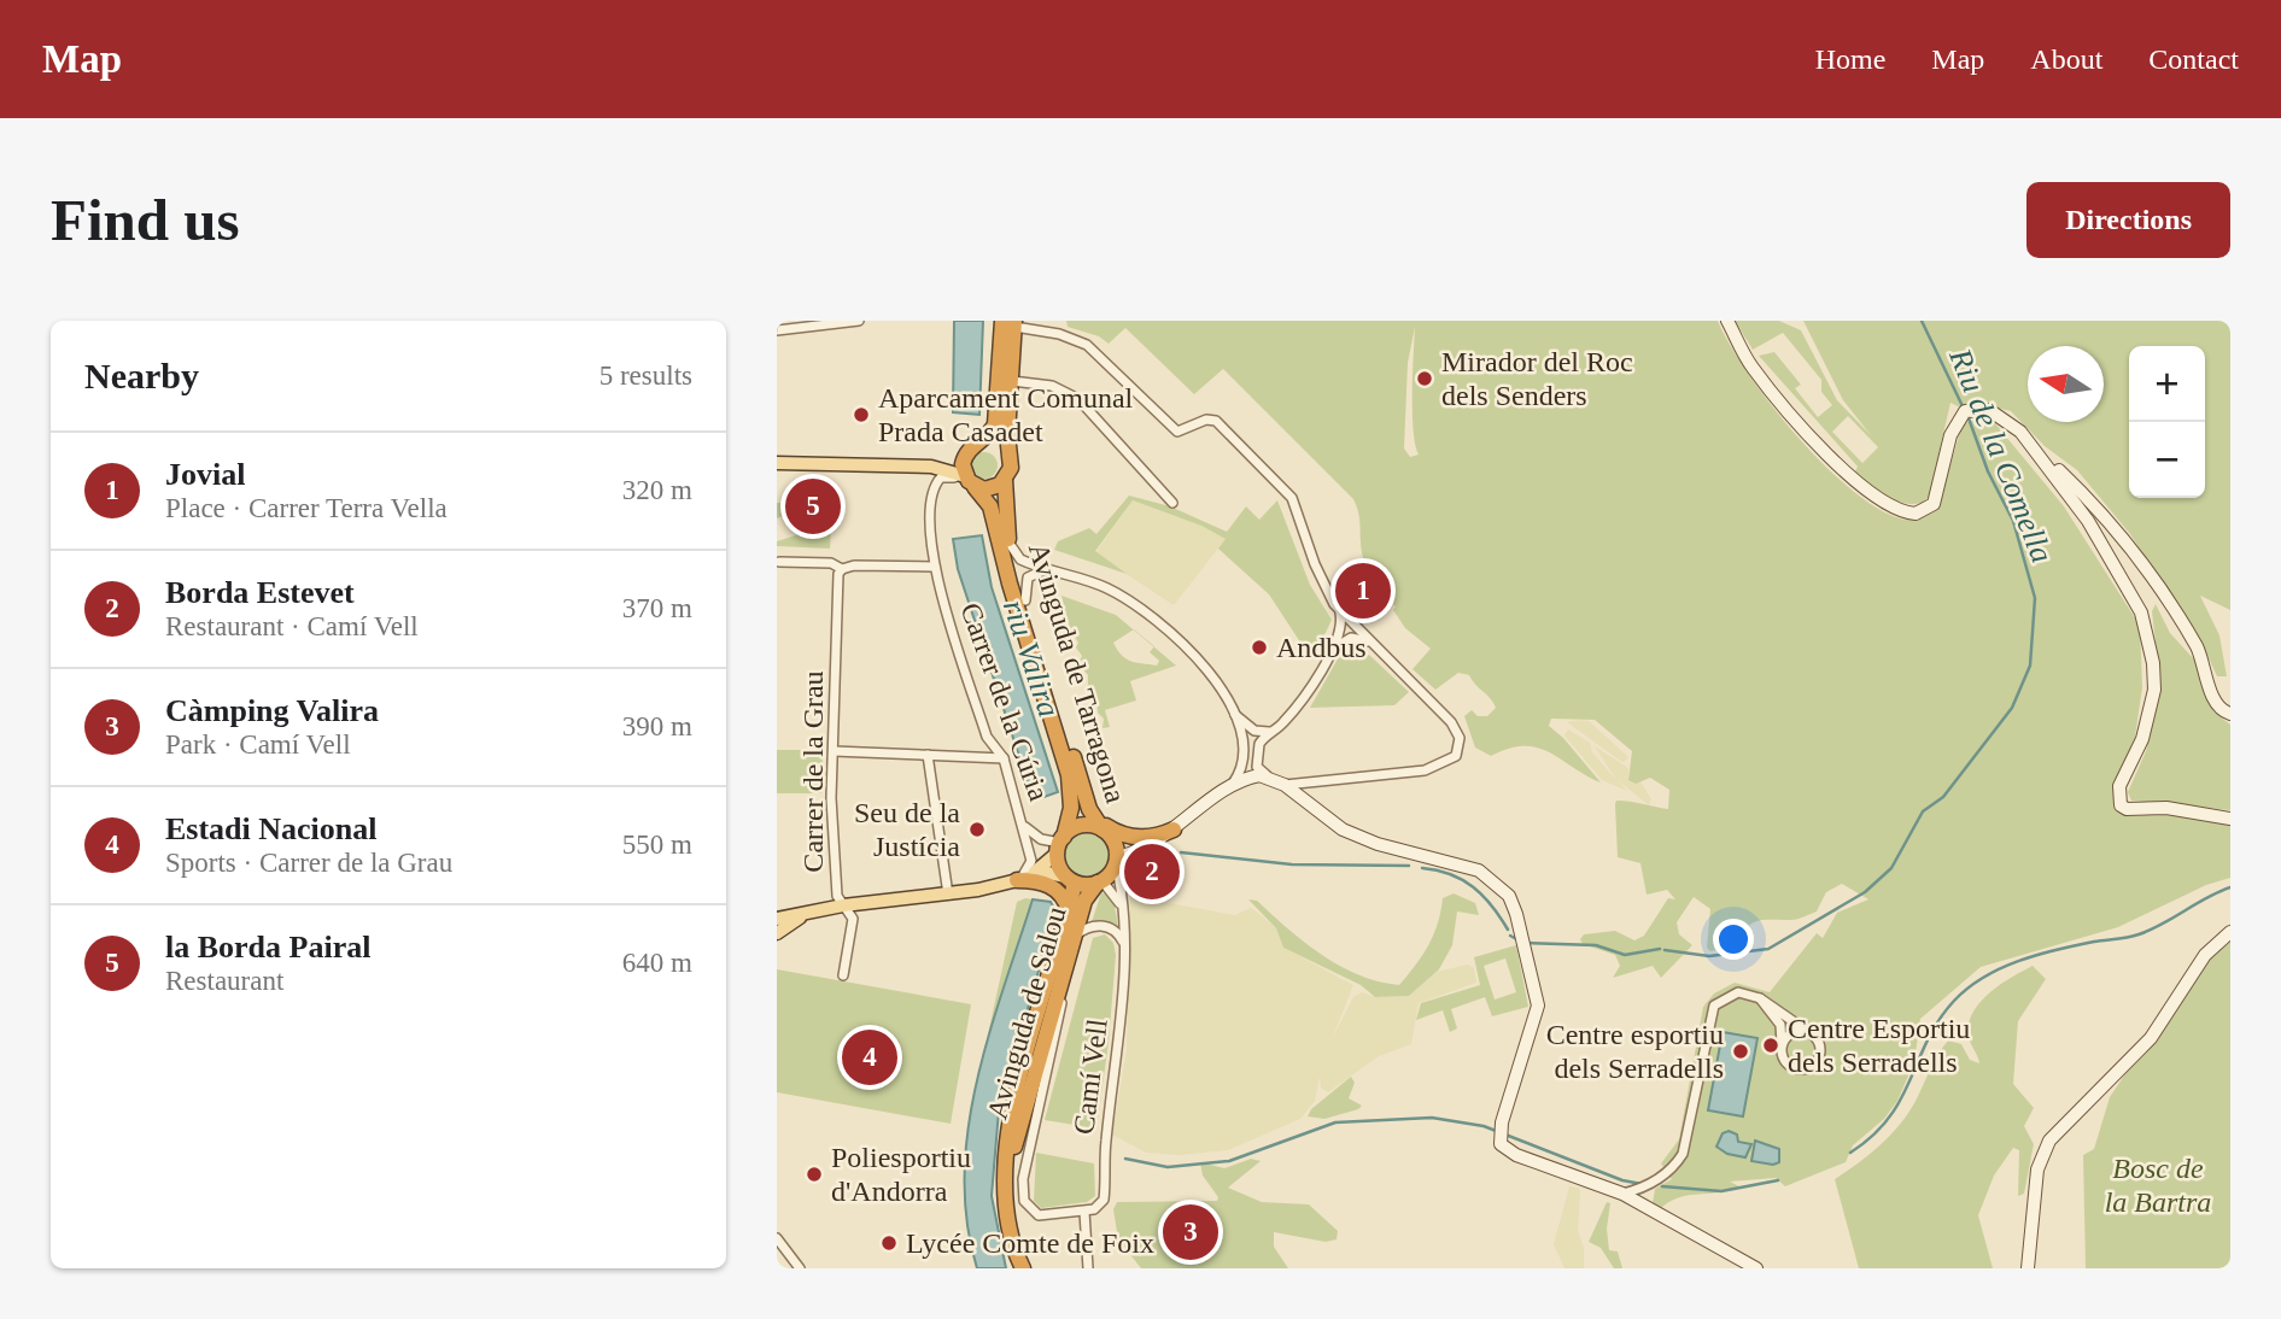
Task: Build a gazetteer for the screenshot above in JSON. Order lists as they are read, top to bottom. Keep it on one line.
{"streets":{"highway":["Avinguda de Tarragona","Avinguda de Salou"],"street":["Carrer de la Cúria","Carrer de la Grau","Camí Vell"]},"crossings":[["Avinguda de Tarragona","Carrer de la Cúria"],["Avinguda de Tarragona","Avinguda de Salou"],["Avinguda de Tarragona","Camí Vell"],["Carrer de la Cúria","Avinguda de Salou"],["Carrer de la Cúria","Camí Vell"],["Avinguda de Salou","Camí Vell"]],"water":["Riu de la Comella","riu Valira"],"parks":["Bosc de la Bartra"],"places":["Mirador del Roc dels Senders","Aparcament Comunal Prada Casadet","Andbus","Seu de la Justícia","Centre Esportiu dels Serradells","Centre esportiu dels Serradells","Poliesportiu d'Andorra","Lycée Comte de Foix"],"north":"left","page":{"header":"Map","nav":["Home","Map","About","Contact"],"buttons":"Directions","title":"Find us","heading":["Nearby","5 results"],"map_buttons":["+","−"],"list":[{"mark":"1","name":"Jovial","note":"Place · Carrer Terra Vella","value":"320 m"},{"mark":"2","name":"Borda Estevet","note":"Restaurant · Camí Vell","value":"370 m"},{"mark":"3","name":"Càmping Valira","note":"Park · Camí Vell","value":"390 m"},{"mark":"4","name":"Estadi Nacional","note":"Sports · Carrer de la Grau","value":"550 m"},{"mark":"5","name":"la Borda Pairal","note":"Restaurant","value":"640 m"}],"pins":["5","1","2","4","3"]}}
